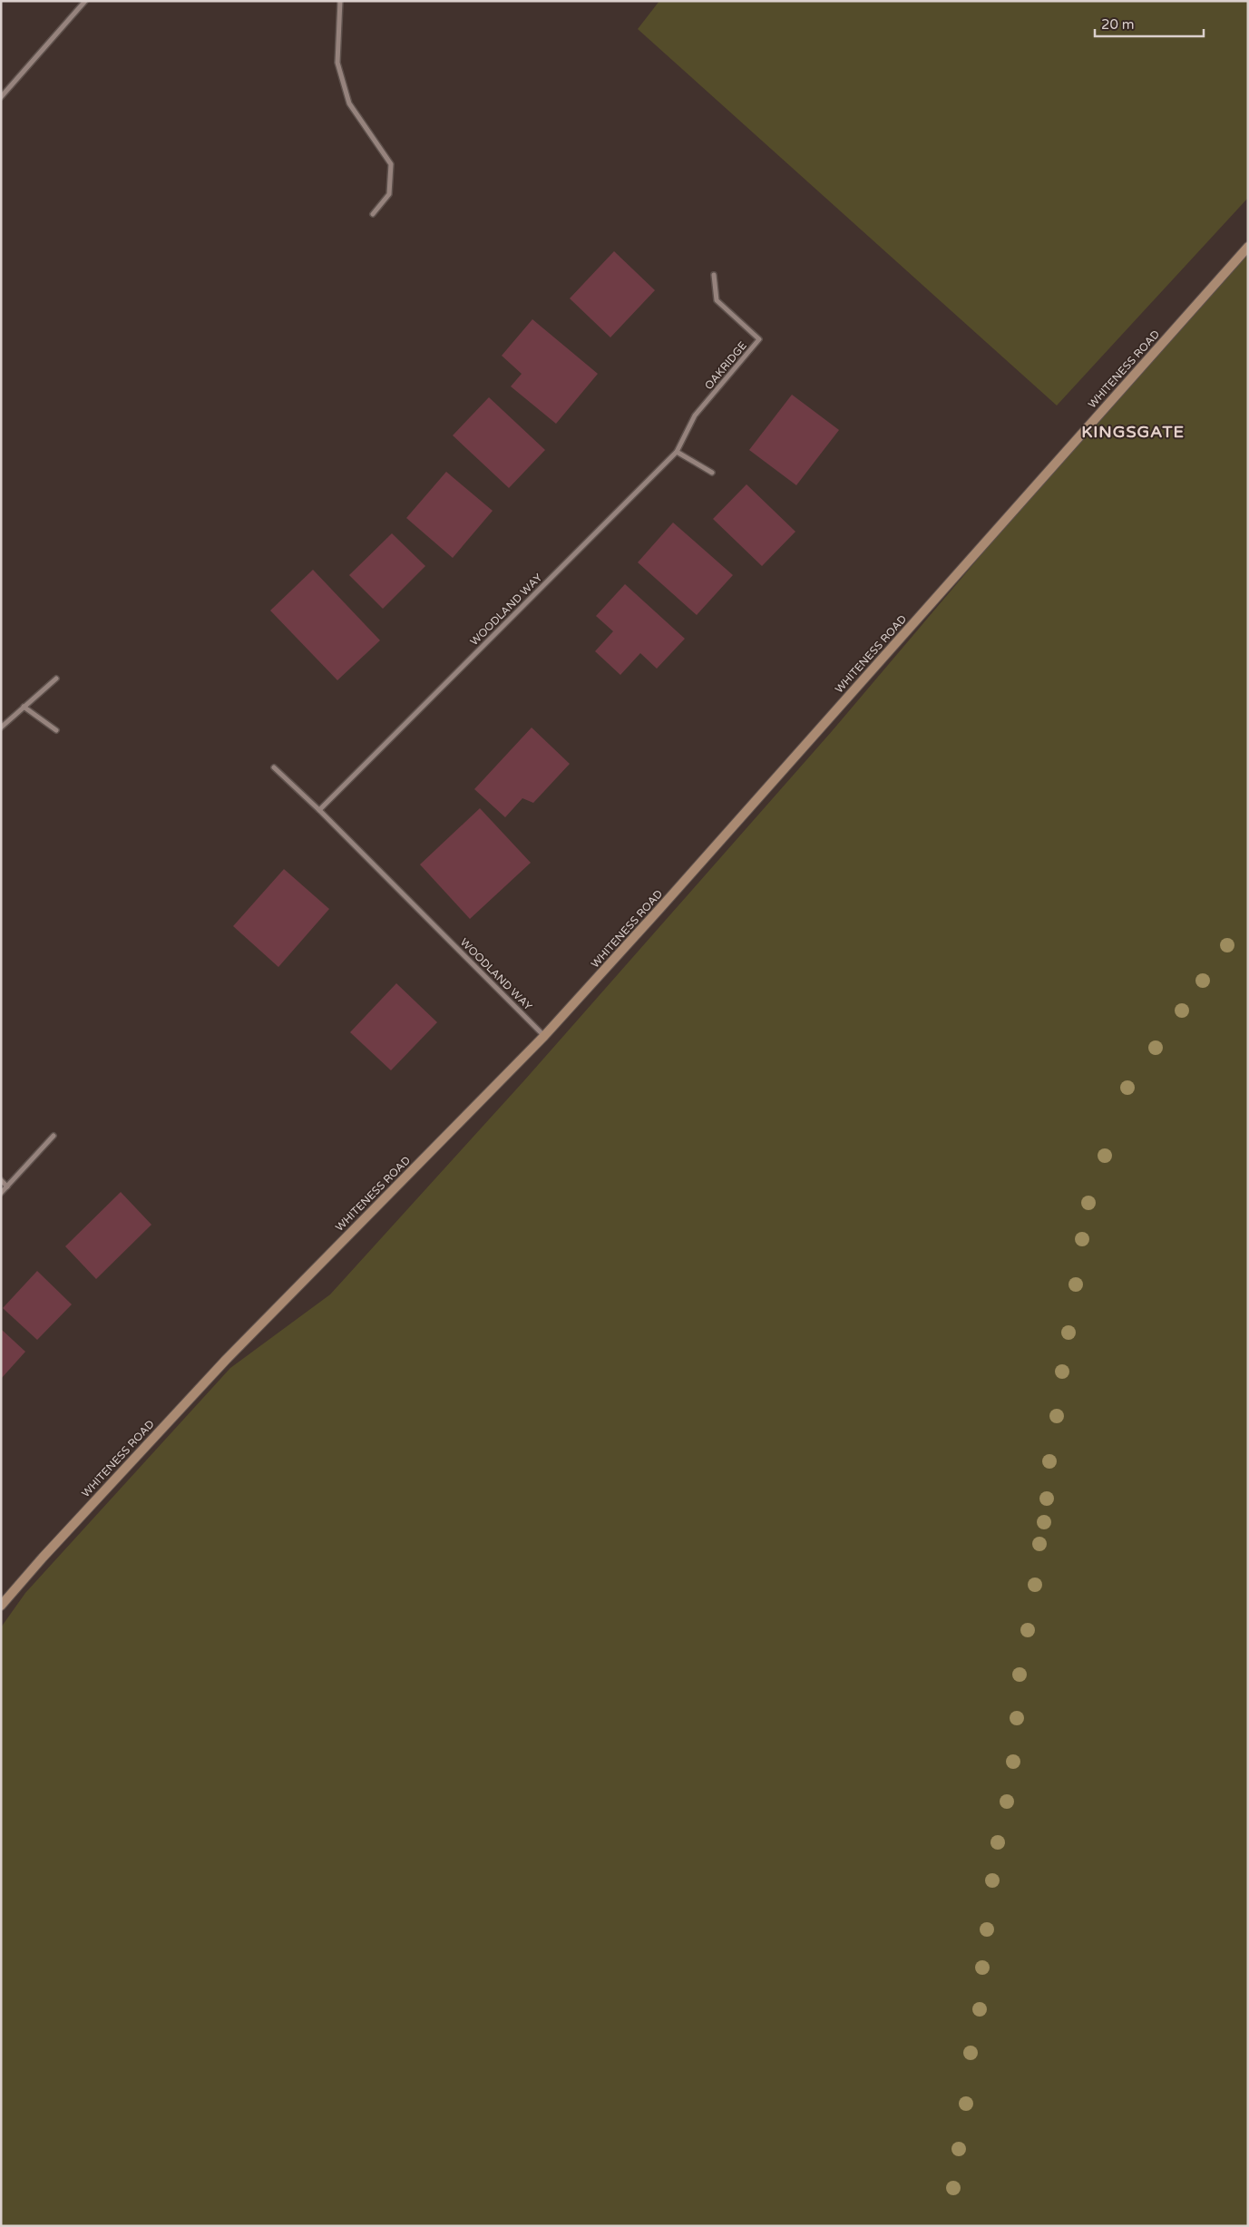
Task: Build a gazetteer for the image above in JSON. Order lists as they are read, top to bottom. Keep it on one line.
{"streets":{"main road":["WHITENESS ROAD"],"street":["OAKRIDGE","WOODLAND WAY"]},"crossings":[["OAKRIDGE","WOODLAND WAY"],["WHITENESS ROAD","WOODLAND WAY"]],"districts":["KINGSGATE"],"scale_bar":"20 m"}
